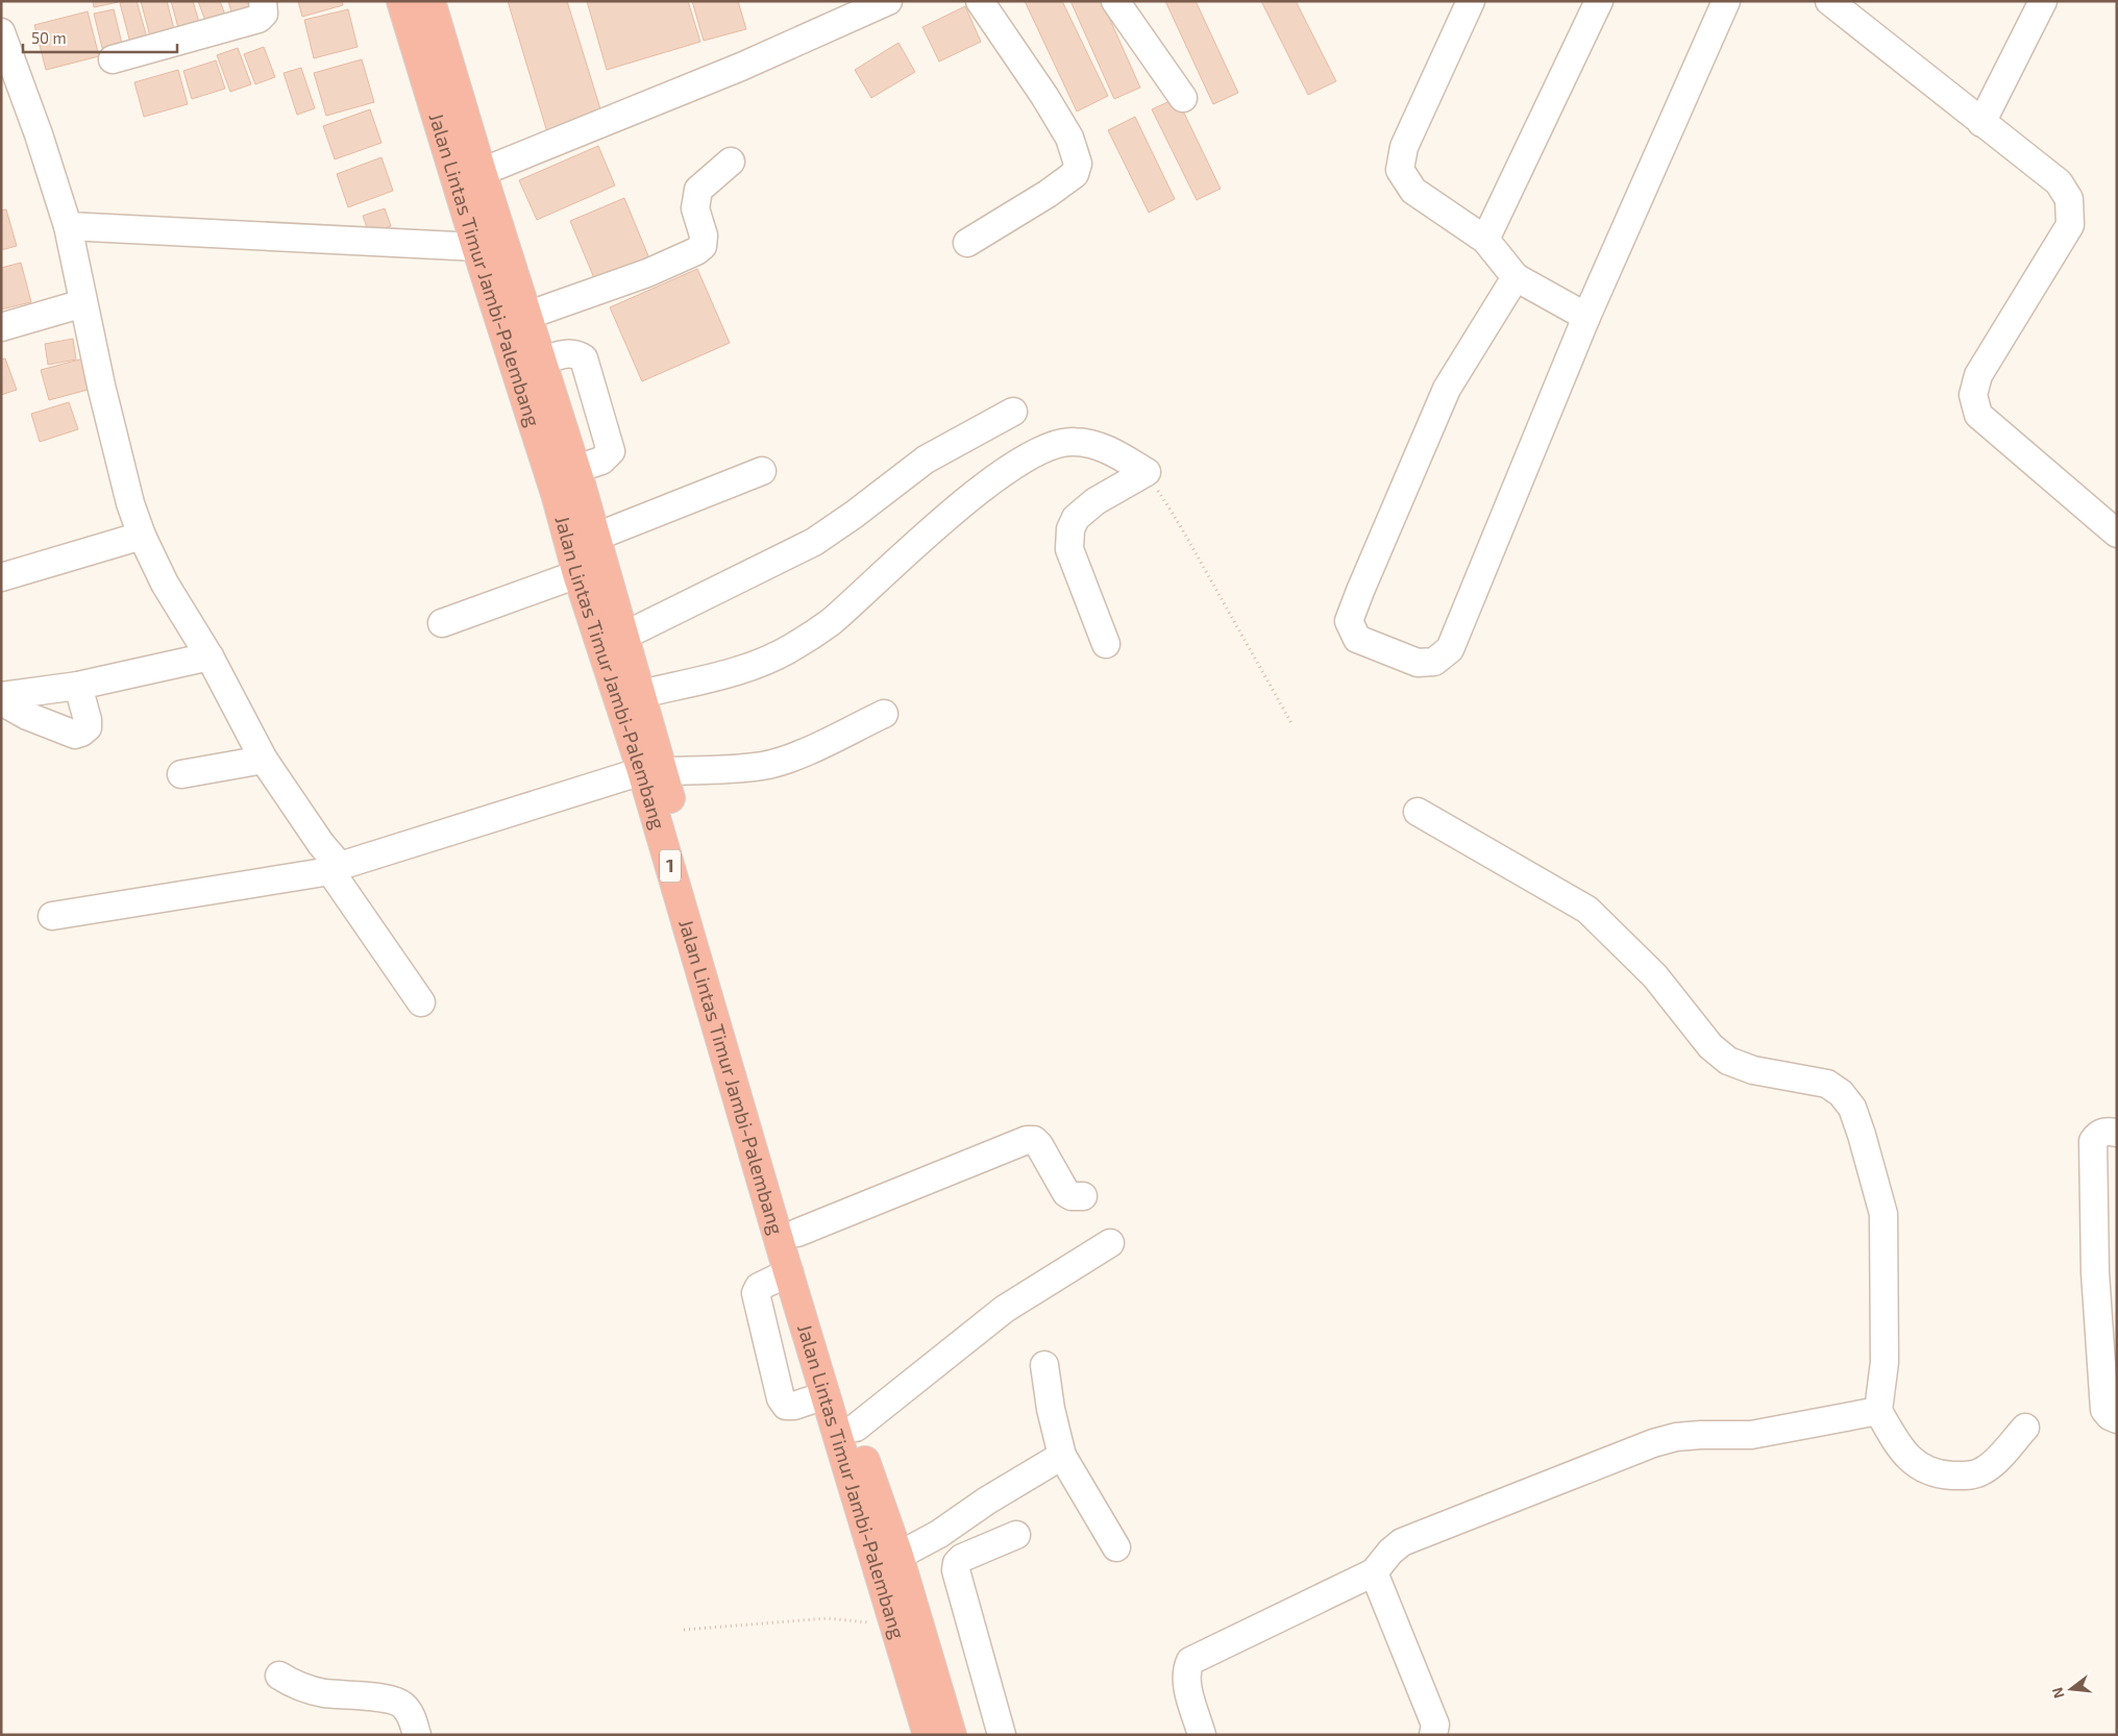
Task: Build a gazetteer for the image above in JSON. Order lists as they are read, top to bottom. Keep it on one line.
{"streets":{"highway":["Jalan Lintas Timur Jambi-Palembang","1"]},"scale_bar":"50 m","north":"left"}
